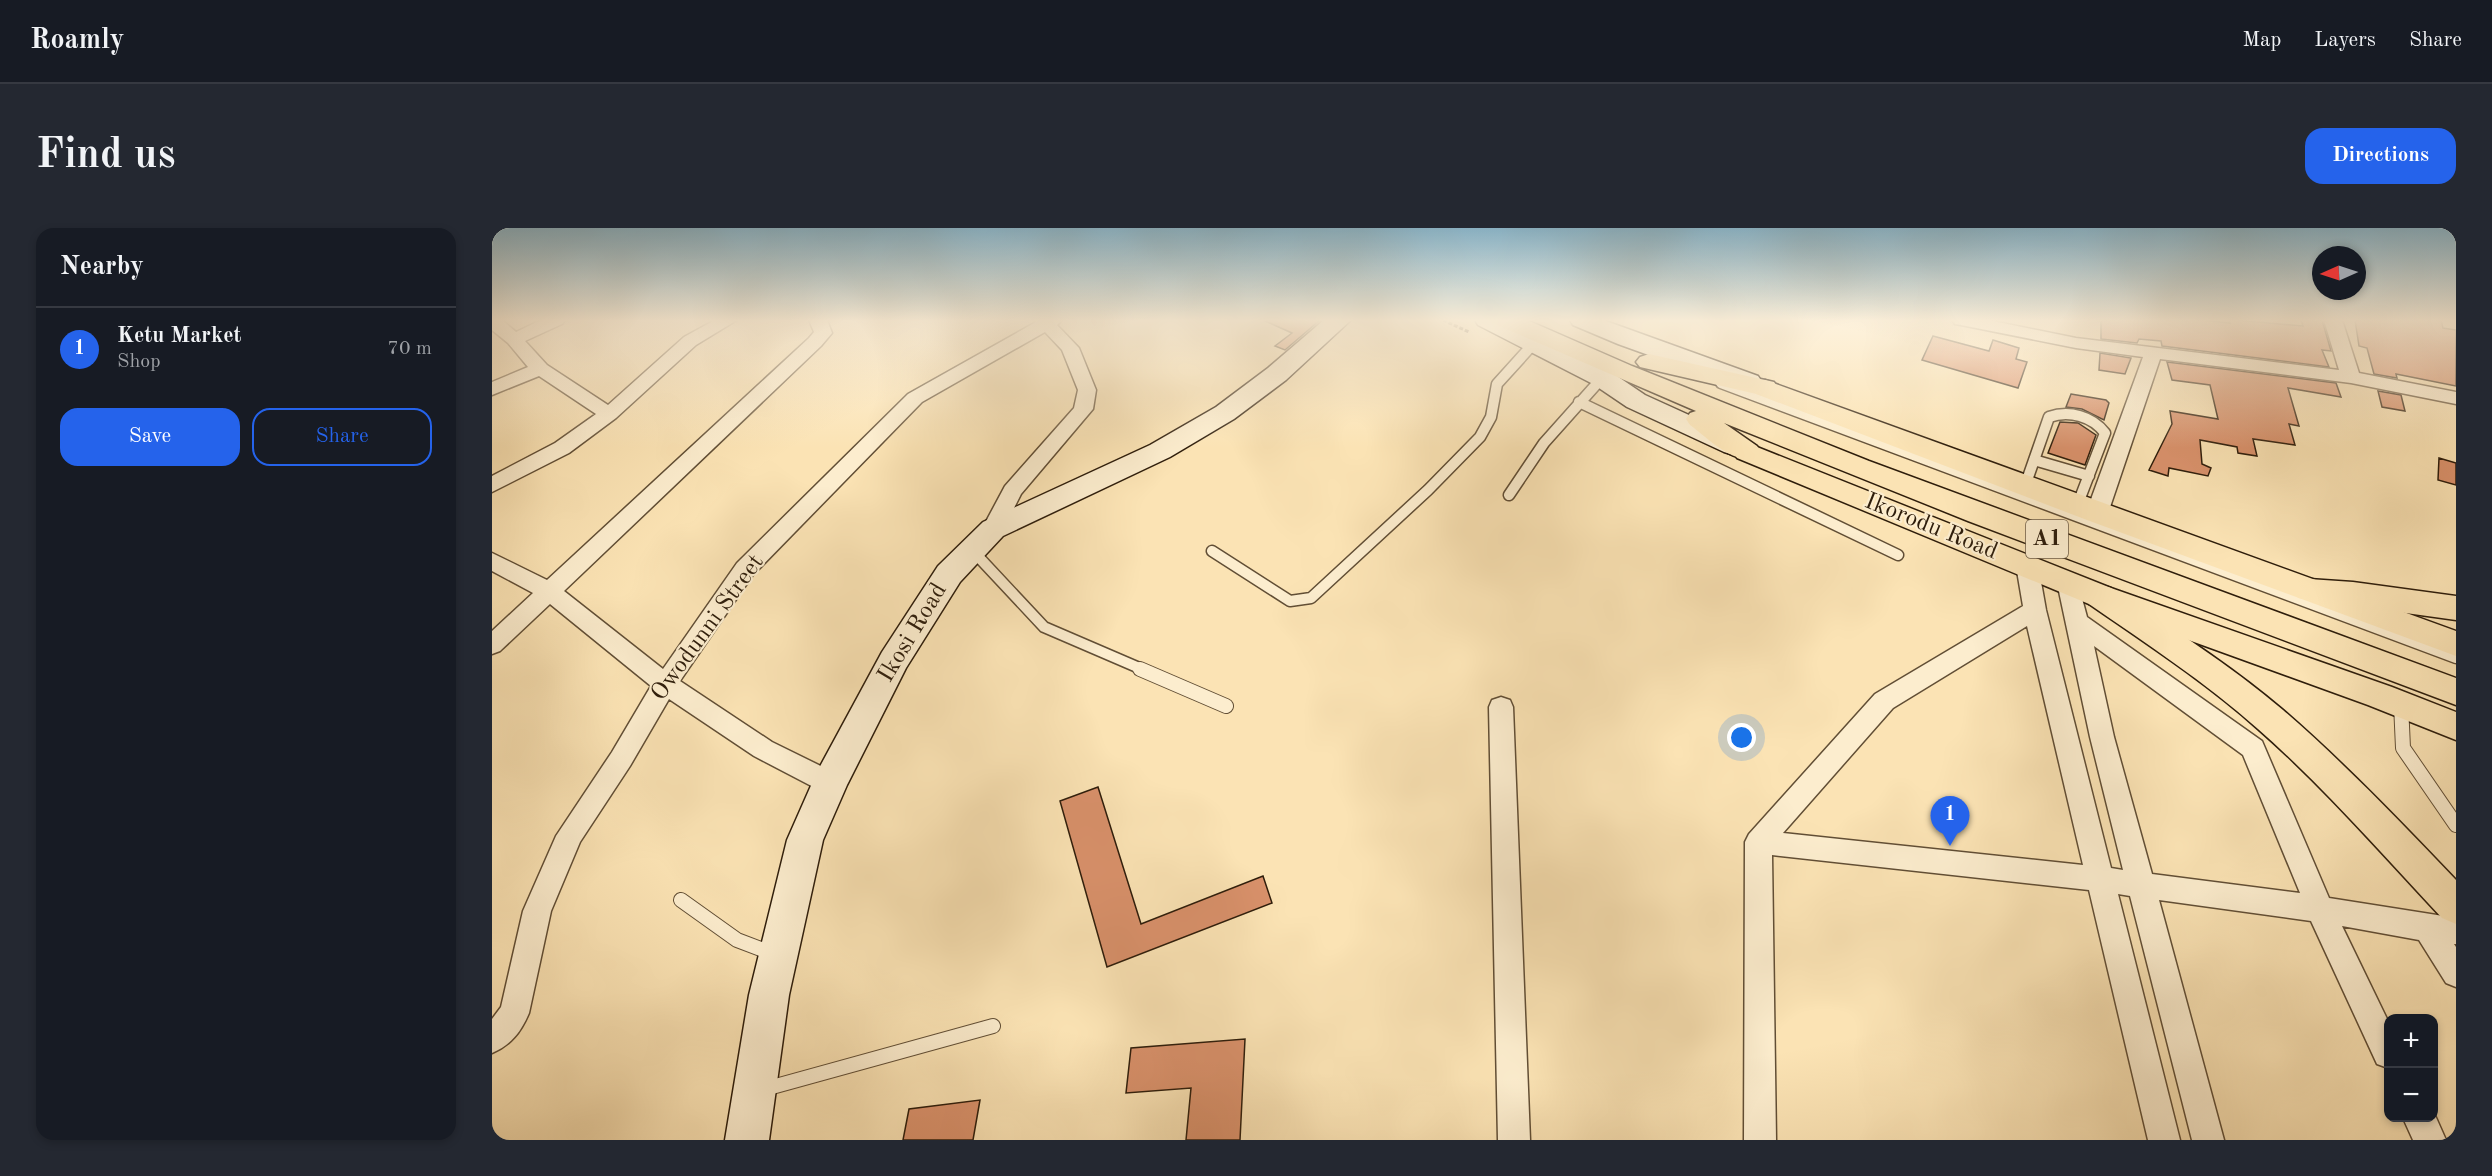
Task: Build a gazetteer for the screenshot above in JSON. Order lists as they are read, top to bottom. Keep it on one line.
{"streets":{"main road":["Ikorodu Road","A1"],"street":["Owodunni Street","Ikosi Road"]},"north":"left","page":{"header":"Roamly","nav":["Map","Layers","Share"],"buttons":["Directions",["Save","Share"]],"title":"Find us","heading":"Nearby","list":[{"mark":"1","name":"Ketu Market","note":"Shop","value":"70 m"}],"pins":"1","map_buttons":["+","−"]}}
